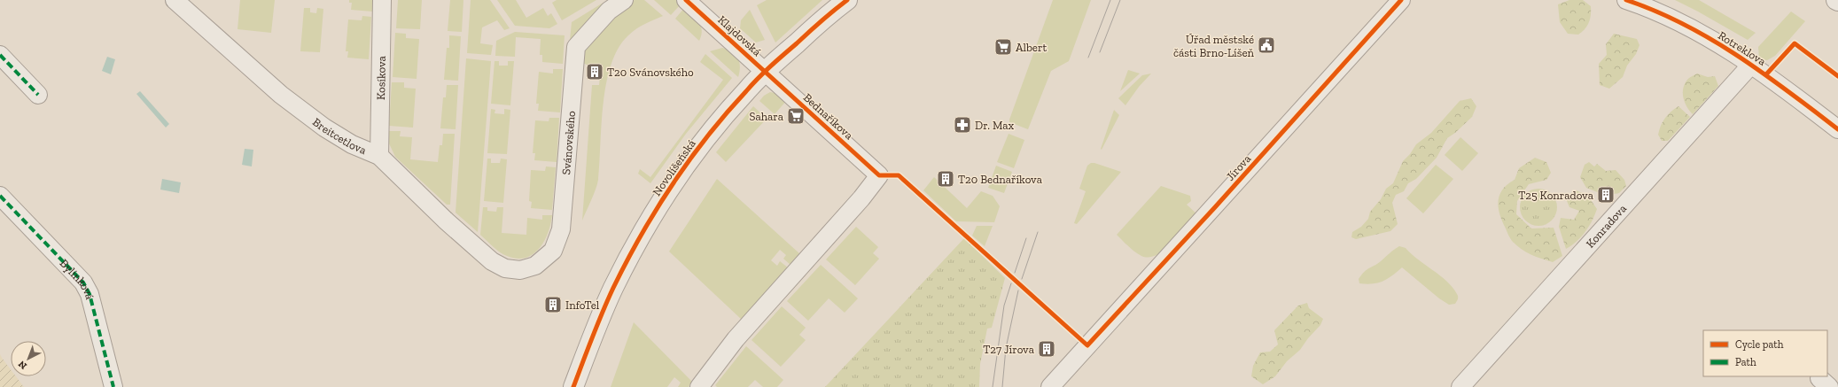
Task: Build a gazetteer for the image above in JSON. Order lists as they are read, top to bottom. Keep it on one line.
{"streets":{"street":["Klajdovská","Rotreklova","Kosíkova","Bednaříkova","Breitcetlova","Svánovského","Novolíšeňská","Jírova","Konradova","Bylinková"]},"crossings":[["Klajdovská","Bednaříkova"],["Klajdovská","Novolíšeňská"],["Rotreklova","Konradova"],["Kosíkova","Breitcetlova"],["Bednaříkova","Novolíšeňská"],["Breitcetlova","Svánovského"]],"places":{"public building":["Úřad městské části Brno-Líšeň"],"supermarket":["Albert","Sahara"],"building":["T20 Svánovského","T20 Bednaříkova","T25 Konradova","InfoTel","T27 Jírova"],"pharmacy":["Dr. Max"]},"legend":["Cycle path","Path"],"north":"bottom left"}
